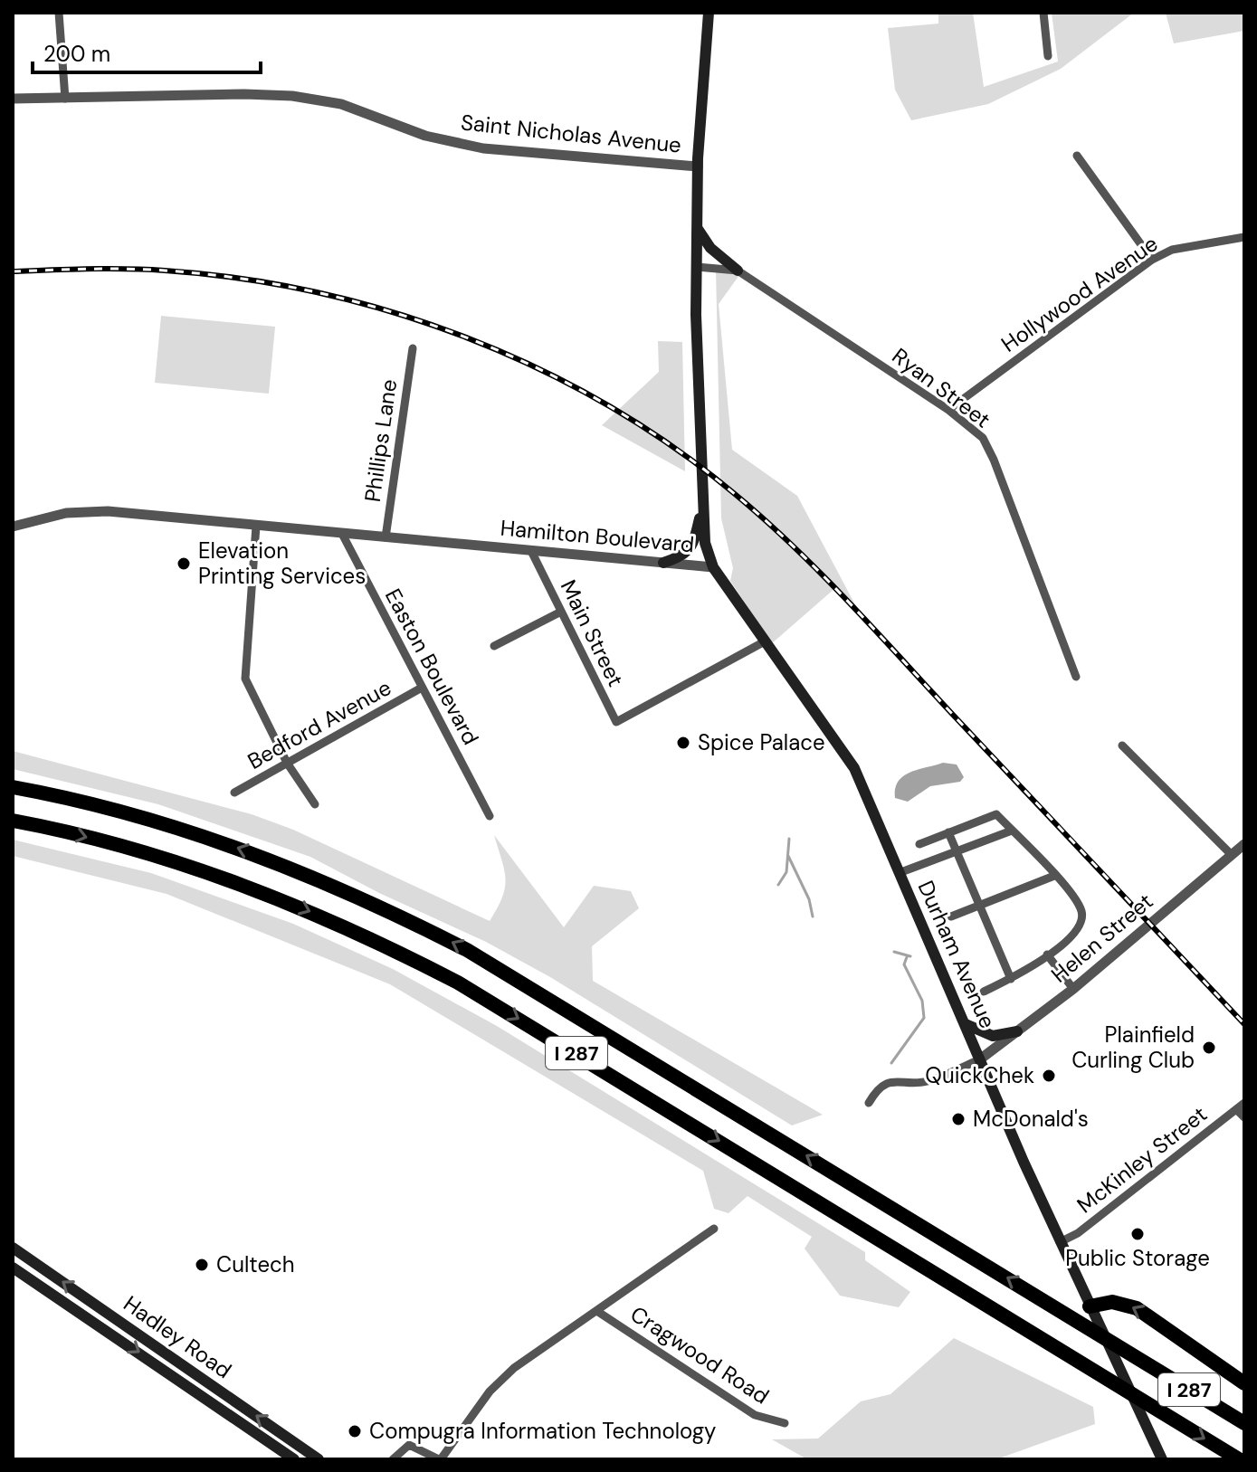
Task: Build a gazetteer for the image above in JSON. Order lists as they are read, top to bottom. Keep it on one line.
{"streets":{"highway":["I 287"],"main road":["Hamilton Boulevard","Durham Avenue","Hadley Road"],"street":["Saint Nicholas Avenue","Hollywood Avenue","Ryan Street","Phillips Lane","Main Street","Easton Boulevard","Bedford Avenue","Helen Street","McKinley Street","Cragwood Road"]},"crossings":[["Saint Nicholas Avenue","Hamilton Boulevard"],["Hollywood Avenue","Ryan Street"],["Ryan Street","Hamilton Boulevard"],["Phillips Lane","Hamilton Boulevard"],["Hamilton Boulevard","Main Street"],["Hamilton Boulevard","Easton Boulevard"],["Hamilton Boulevard","Durham Avenue"],["Main Street","Durham Avenue"],["Easton Boulevard","Bedford Avenue"],["Helen Street","Durham Avenue"],["Durham Avenue","McKinley Street"]],"places":["Elevation Printing Services","Spice Palace","Plainfield Curling Club","QuickChek","McDonald's","Public Storage","Cultech","Compugra Information Technology"],"scale_bar":"200 m"}
